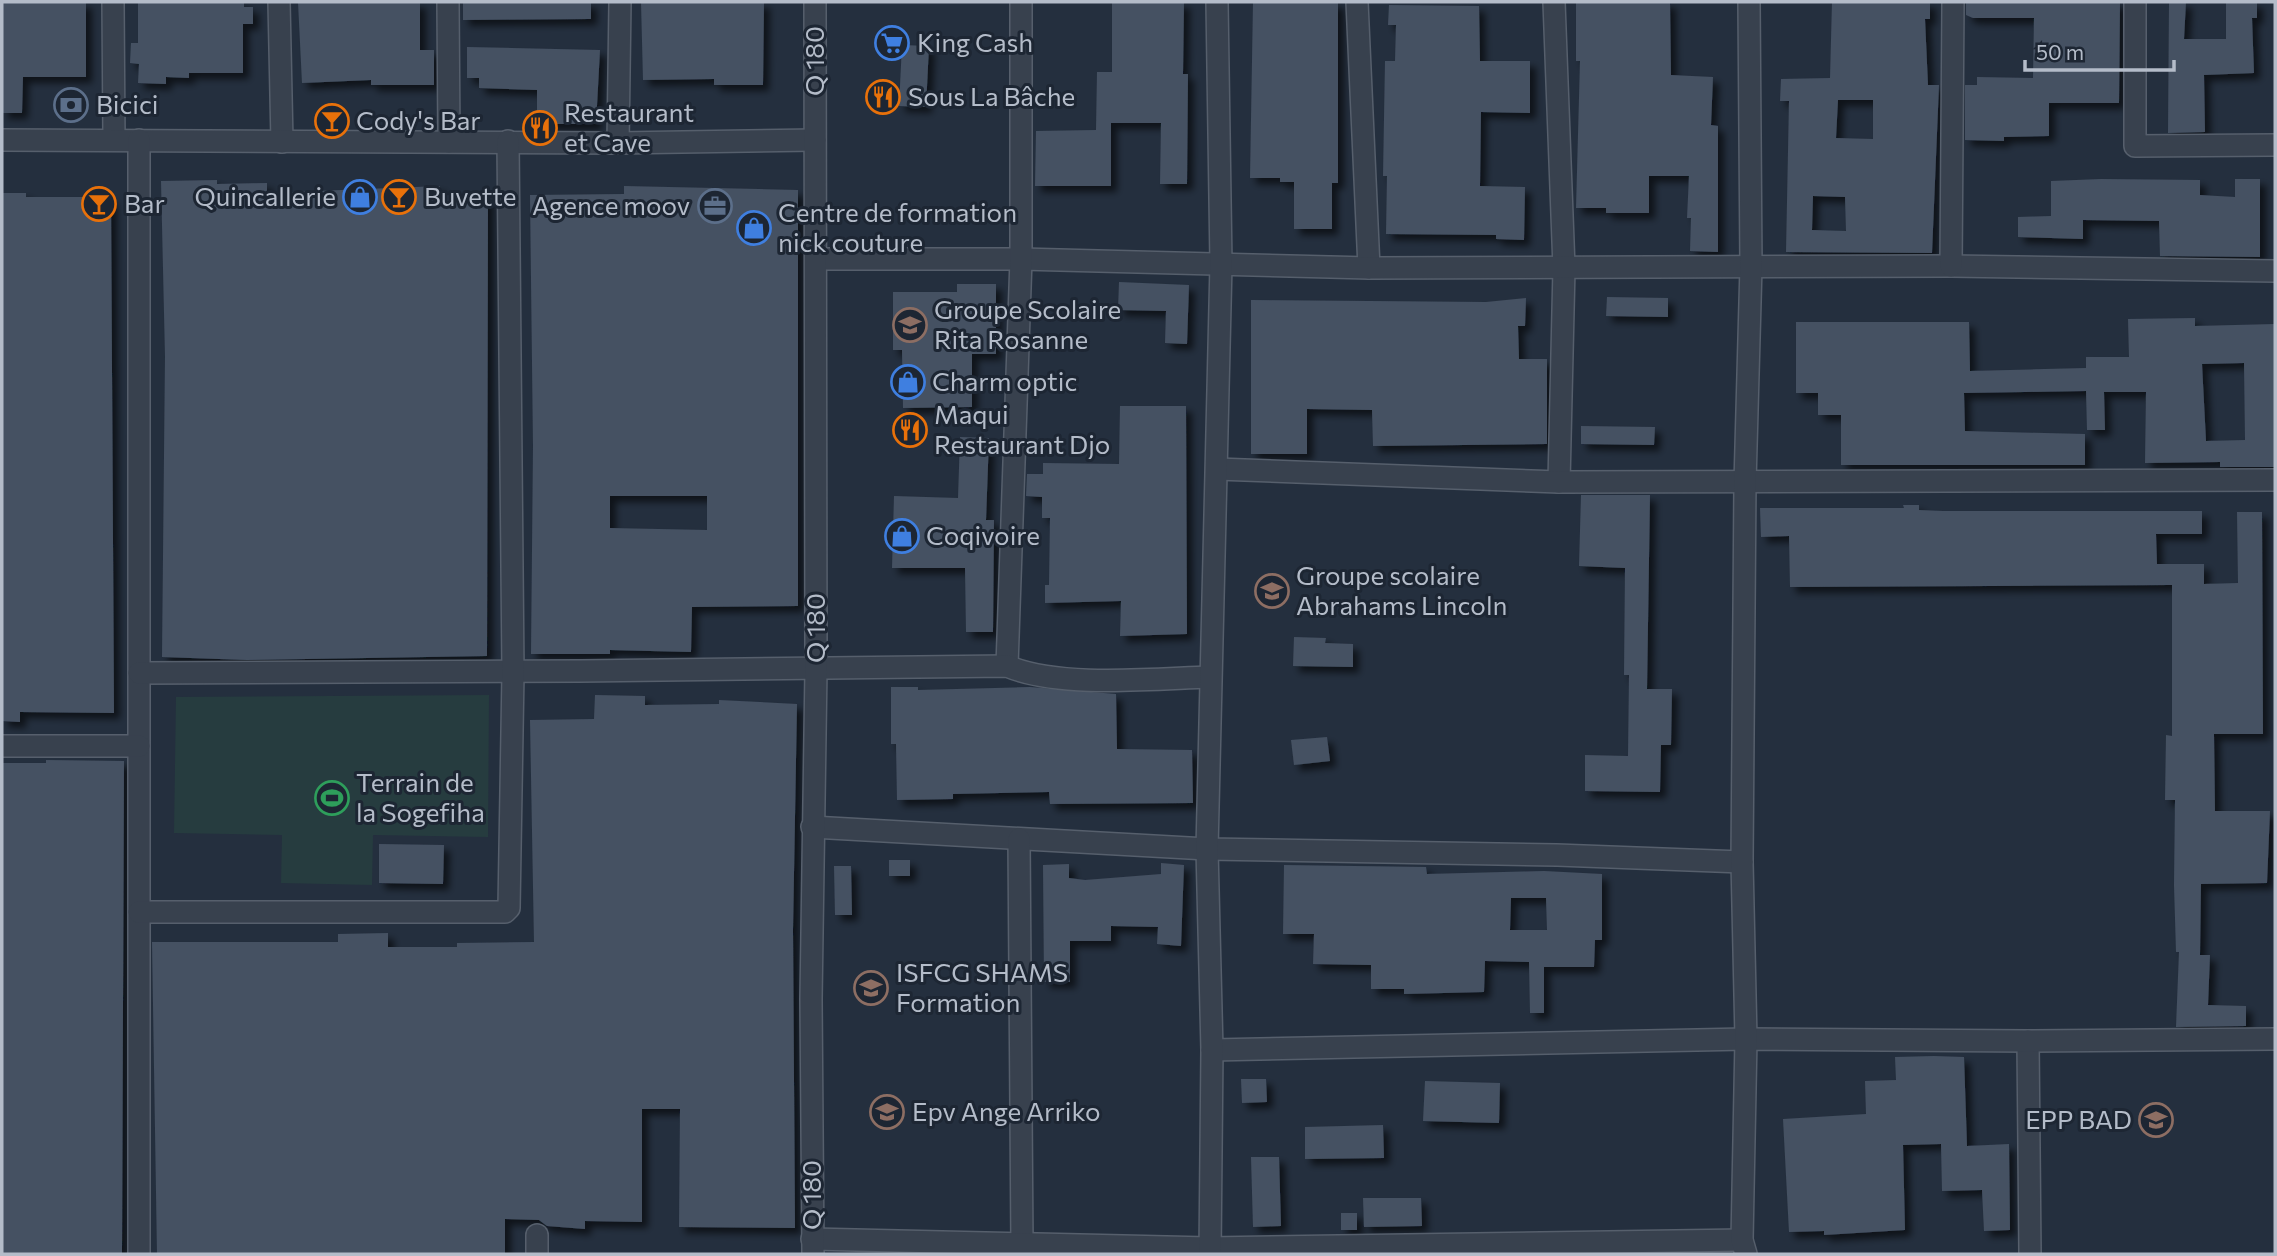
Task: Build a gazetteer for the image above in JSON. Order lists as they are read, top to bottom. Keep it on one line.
{"streets":{"street":["Q 180"]},"places":{"supermarket":["King Cash"],"restaurant":["Sous La Bâche","Restaurant et Cave","Maqui Restaurant Djo"],"bank":["Bicici"],"bar":["Cody's Bar","Buvette","Bar"],"shop":["Quincallerie","Centre de formation nick couture","Charm optic","Coqivoire"],"office":["Agence moov"],"school or university":["Groupe Scolaire Rita Rosanne","Groupe scolaire Abrahams Lincoln","ISFCG SHAMS Formation","Epv Ange Arriko","EPP BAD"],"sports":["Terrain de la Sogefiha"]},"scale_bar":"50 m"}
